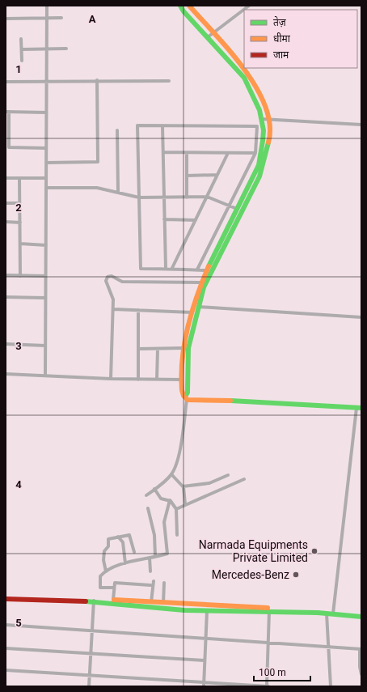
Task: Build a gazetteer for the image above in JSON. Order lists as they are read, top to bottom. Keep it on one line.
{"places":["Narmada Equipments Private Limited","Mercedes-Benz"],"legend":["तेज़","धीमा","जाम"],"scale_bar":"100 m","grid":{"columns":["A"],"rows":["1","2","3","4","5"]}}
